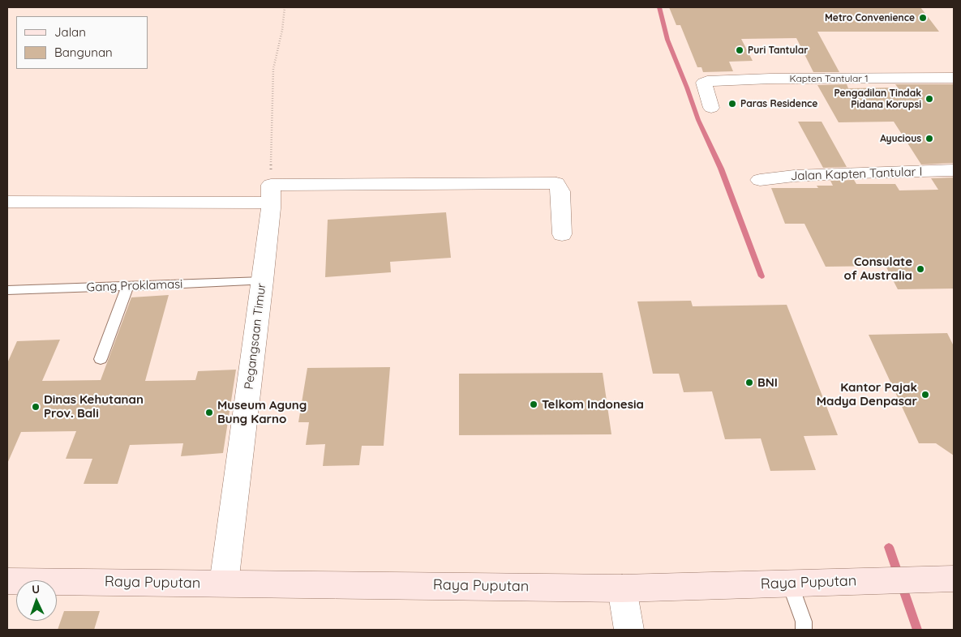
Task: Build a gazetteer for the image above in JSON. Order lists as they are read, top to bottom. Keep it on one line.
{"streets":{"main road":["Raya Puputan"],"street":["Kapten Tantular 1","Jalan Kapten Tantular I","Pegangsaan Timur"],"lane":["Gang Proklamasi"]},"crossings":[["Gang Proklamasi","Pegangsaan Timur"],["Pegangsaan Timur","Raya Puputan"]],"places":["Metro Convenience","Puri Tantular","Pengadilan Tindak Pidana Korupsi","Paras Residence","Ayucious","Consulate of Australia","BNI","Kantor Pajak Madya Denpasar","Telkom Indonesia","Dinas Kehutanan Prov. Bali","Museum Agung Bung Karno"],"legend":["Jalan","Bangunan"],"north":"top"}
